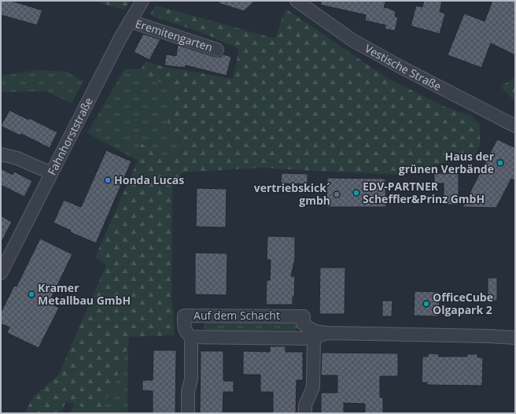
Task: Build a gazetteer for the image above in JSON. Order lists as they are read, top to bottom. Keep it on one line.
{"streets":{"street":["Eremitengarten","Vestische Straße","Fahnhorststraße","Auf dem Schacht"]},"crossings":[["Eremitengarten","Fahnhorststraße"]],"places":["Haus der grünen Verbände","Honda Lucas","EDV-PARTNER Scheffler&Prinz GmbH","vertriebskick´ gmbh","Kramer Metallbau GmbH","OfficeCube Olgapark 2"]}
